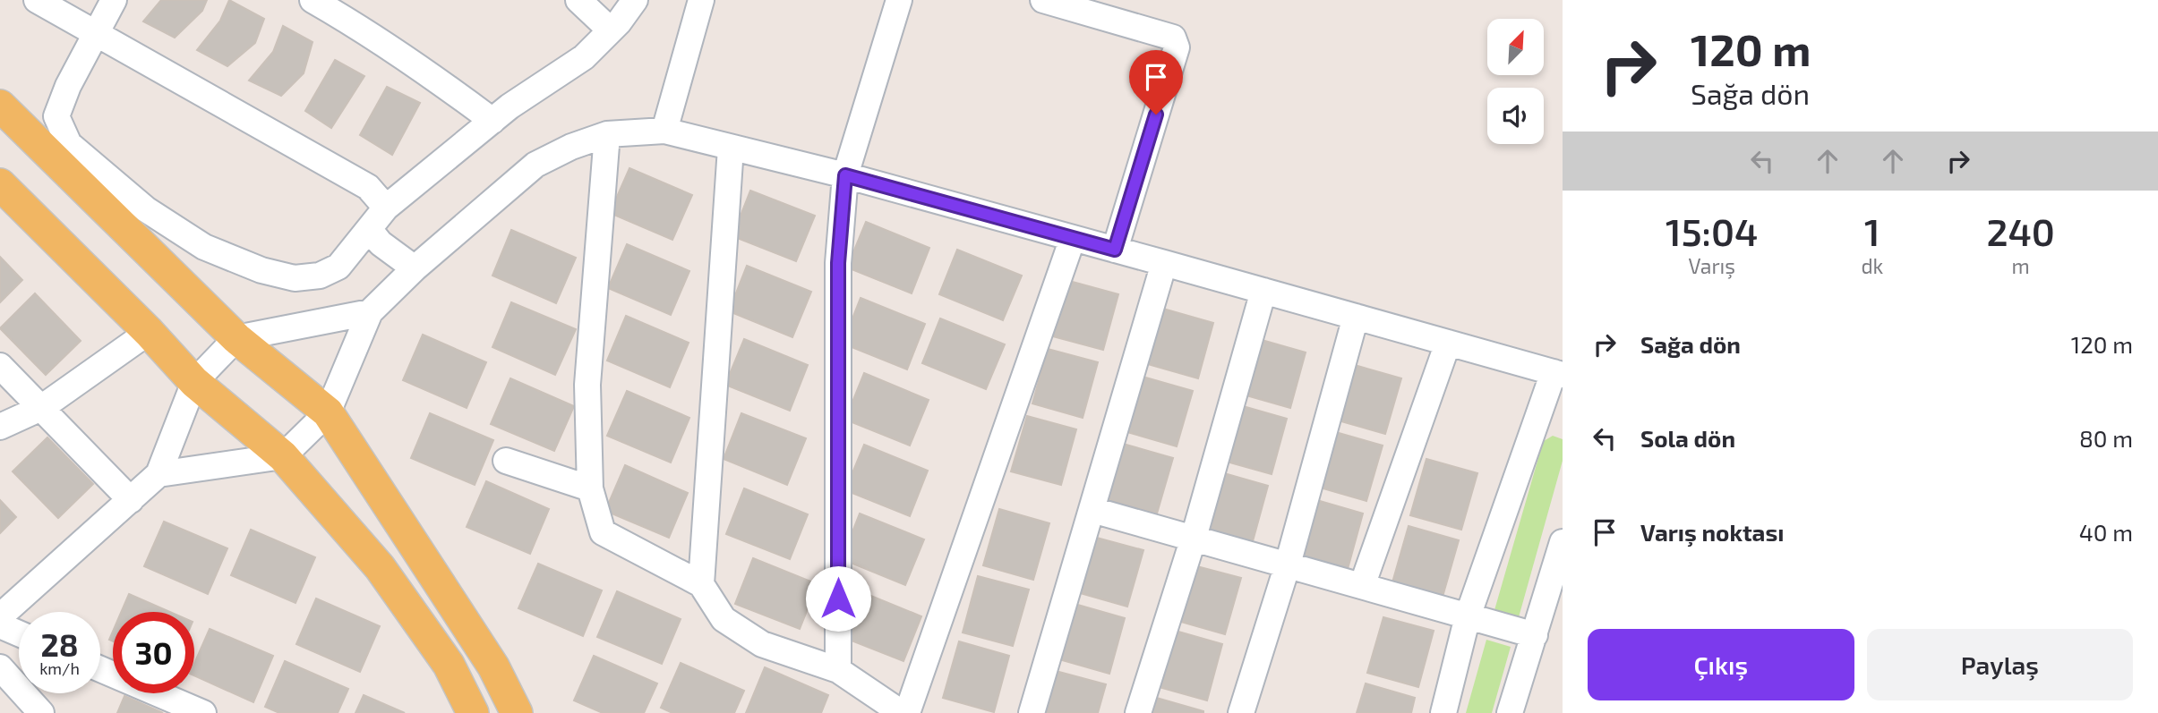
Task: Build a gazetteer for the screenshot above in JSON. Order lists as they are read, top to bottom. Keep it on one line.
{"north":"top right","page":{"turn":["120 m","Sağa dön"],"eta":["15:04","Varış","1","dk","240","m"],"list":[{"name":"Sağa dön","value":"120 m"},{"name":"Sola dön","value":"80 m"},{"name":"Varış noktası","value":"40 m"}],"speed":"28 km/h","limit":"30","buttons":["Çıkış","Paylaş"]}}
